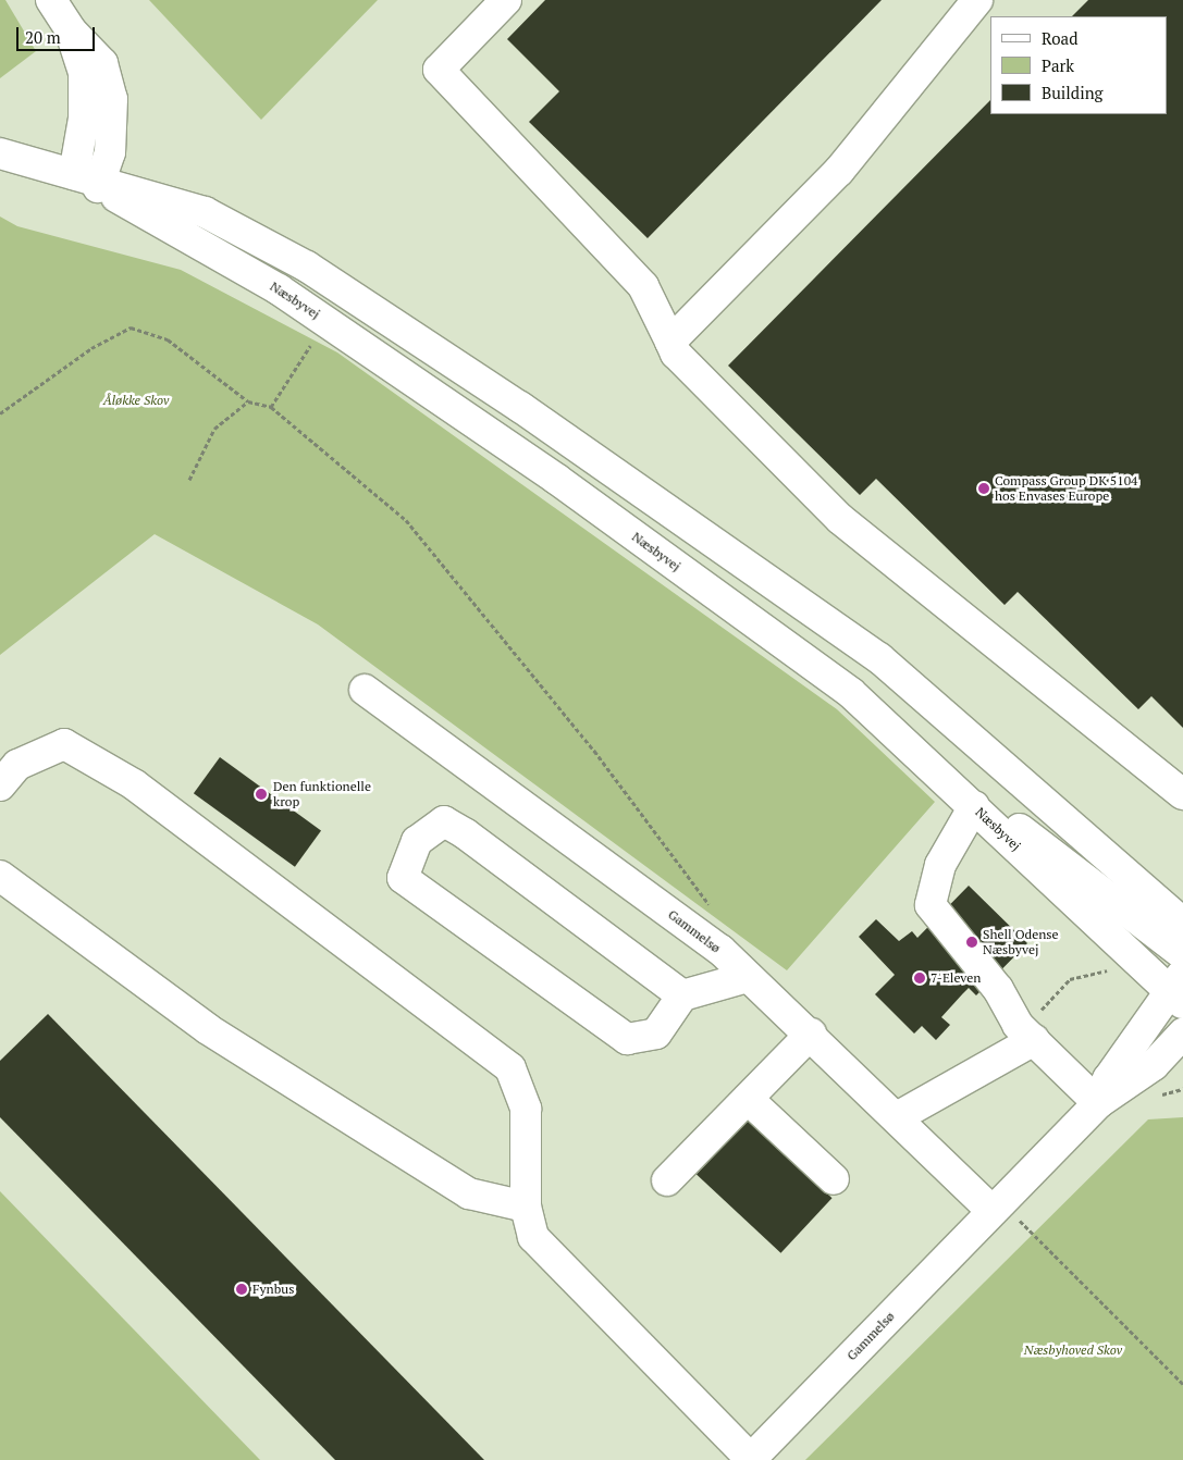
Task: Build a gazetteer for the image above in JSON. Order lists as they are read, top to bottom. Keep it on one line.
{"streets":{"street":["Næsbyvej","Gammelsø"]},"crossings":[["Næsbyvej","Gammelsø"]],"parks":["Åløkke Skov","Næsbyhoved Skov"],"places":["Compass Group DK 5104 hos Envases Europe","Den funktionelle krop","Shell Odense Næsbyvej","7-Eleven","Fynbus"],"legend":["Road","Park","Building"],"scale_bar":"20 m"}
